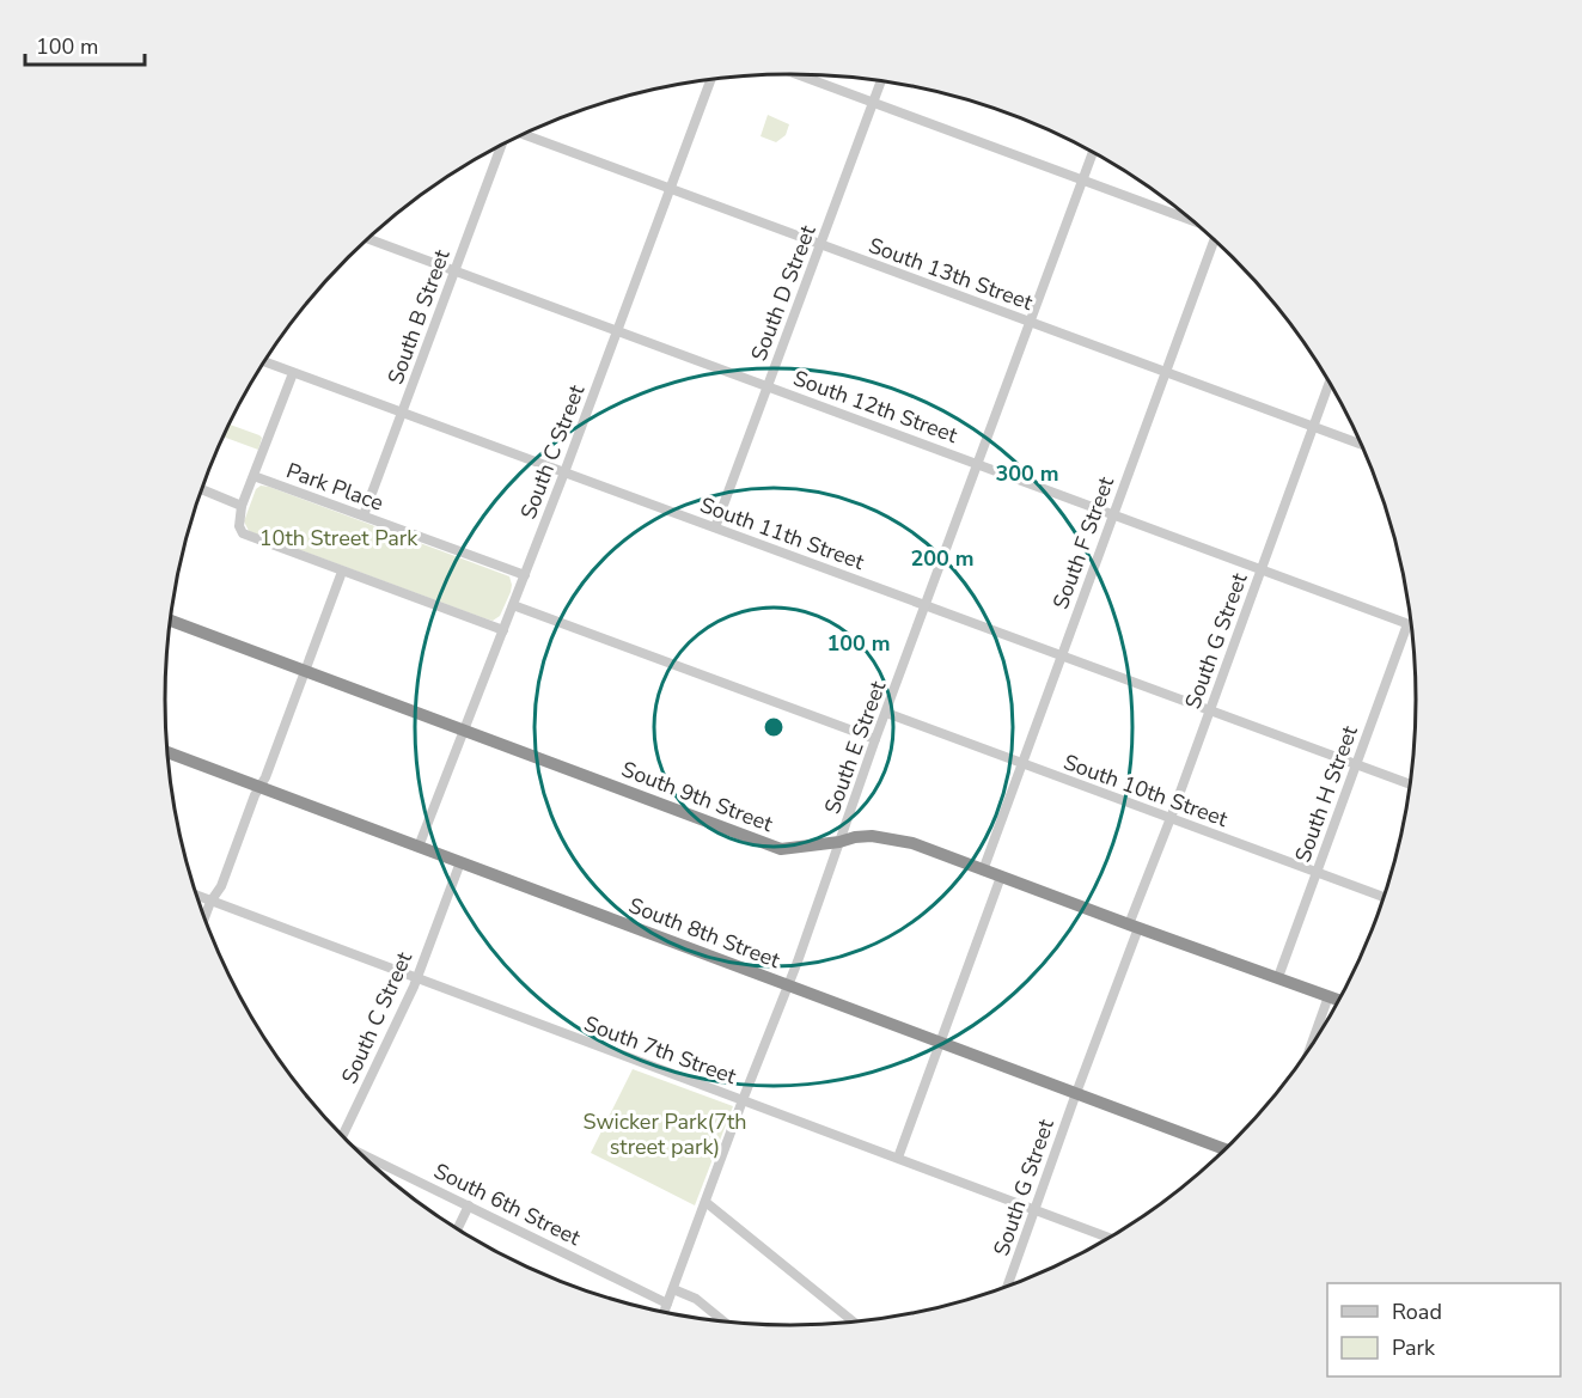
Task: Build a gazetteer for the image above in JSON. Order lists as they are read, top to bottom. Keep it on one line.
{"streets":{"highway":["South 9th Street","South 8th Street"],"street":["South 13th Street","South D Street","South B Street","South 12th Street","South C Street","Park Place","South 11th Street","South F Street","South G Street","South E Street","South 10th Street","South H Street","South 7th Street","South 6th Street"]},"crossings":[["South 13th Street","South D Street"],["South 13th Street","South C Street"],["South 13th Street","South F Street"],["South 13th Street","South G Street"],["South 13th Street","South E Street"],["South D Street","South 12th Street"],["South D Street","South 11th Street"],["South B Street","South 12th Street"],["South B Street","Park Place"],["South B Street","South 11th Street"],["South 12th Street","South C Street"],["South 12th Street","South F Street"],["South 12th Street","South G Street"],["South 12th Street","South E Street"],["South 12th Street","South H Street"],["South C Street","Park Place"],["South C Street","South 11th Street"],["South C Street","South 9th Street"],["South C Street","South 8th Street"],["South C Street","South 7th Street"],["Park Place","South 11th Street"],["South 11th Street","South F Street"],["South 11th Street","South G Street"],["South 11th Street","South E Street"],["South 11th Street","South H Street"],["South F Street","South 10th Street"],["South F Street","South 9th Street"],["South G Street","South 10th Street"],["South G Street","South 9th Street"],["South G Street","South 8th Street"],["South G Street","South 7th Street"],["South E Street","South 10th Street"],["South E Street","South 9th Street"],["South E Street","South 8th Street"],["South E Street","South 7th Street"],["South E Street","South 6th Street"],["South 10th Street","South H Street"],["South H Street","South 9th Street"]],"parks":["10th Street Park","Swicker Park(7th street park)"],"legend":["Road","Park"],"scale_bar":"100 m","rings":["300 m","200 m","100 m"]}
